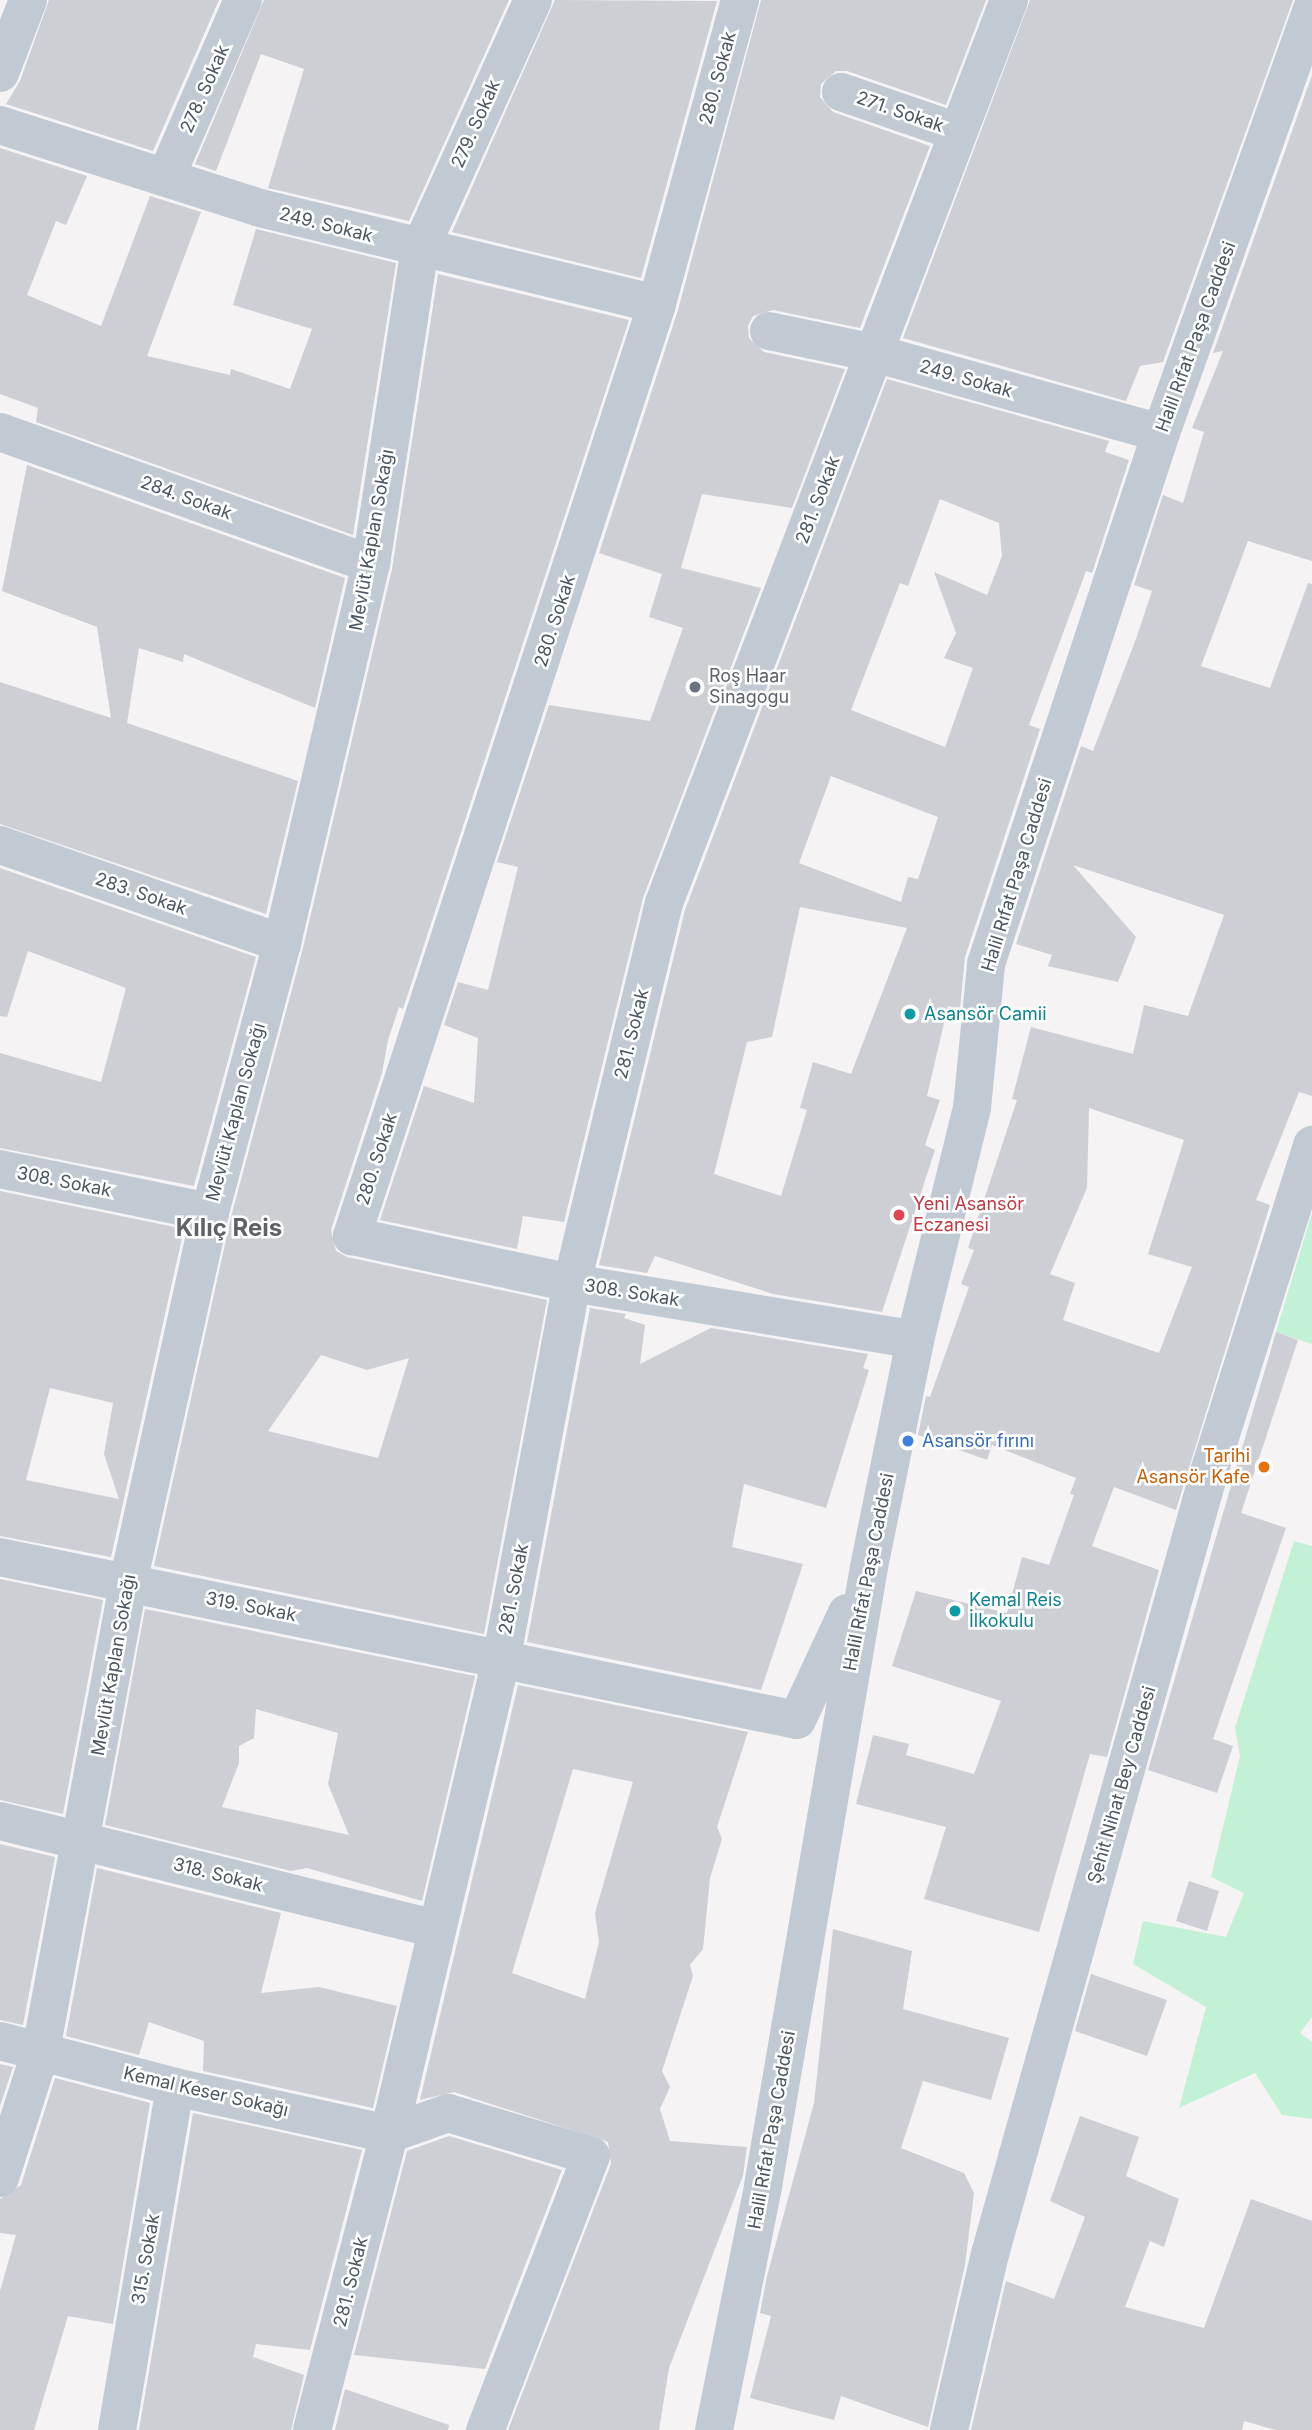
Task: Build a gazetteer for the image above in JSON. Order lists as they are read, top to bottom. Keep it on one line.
{"streets":{"street":["280. Sokak","278. Sokak","271. Sokak","279. Sokak","249. Sokak","Halil Rıfat Paşa Caddesi","284. Sokak","281. Sokak","Mevlüt Kaplan Sokağı","283. Sokak","308. Sokak","319. Sokak","Şehit Nihat Bey Caddesi","318. Sokak","Kemal Keser Sokağı","315. Sokak"]},"crossings":[["280. Sokak","249. Sokak"],["280. Sokak","308. Sokak"],["278. Sokak","249. Sokak"],["271. Sokak","281. Sokak"],["279. Sokak","249. Sokak"],["279. Sokak","Mevlüt Kaplan Sokağı"],["249. Sokak","Halil Rıfat Paşa Caddesi"],["249. Sokak","281. Sokak"],["249. Sokak","Mevlüt Kaplan Sokağı"],["Halil Rıfat Paşa Caddesi","308. Sokak"],["Halil Rıfat Paşa Caddesi","319. Sokak"],["284. Sokak","Mevlüt Kaplan Sokağı"],["281. Sokak","308. Sokak"],["281. Sokak","319. Sokak"],["281. Sokak","318. Sokak"],["281. Sokak","Kemal Keser Sokağı"],["Mevlüt Kaplan Sokağı","283. Sokak"],["Mevlüt Kaplan Sokağı","308. Sokak"],["Mevlüt Kaplan Sokağı","319. Sokak"],["Mevlüt Kaplan Sokağı","318. Sokak"],["Mevlüt Kaplan Sokağı","Kemal Keser Sokağı"],["Kemal Keser Sokağı","315. Sokak"]],"districts":["Kılıç Reis"],"places":["Roş Haar Sinagogu","Asansör Camii","Yeni Asansör Eczanesi","Asansör fırını","Tarihi Asansör Kafe","Kemal Reis İlkokulu"]}
